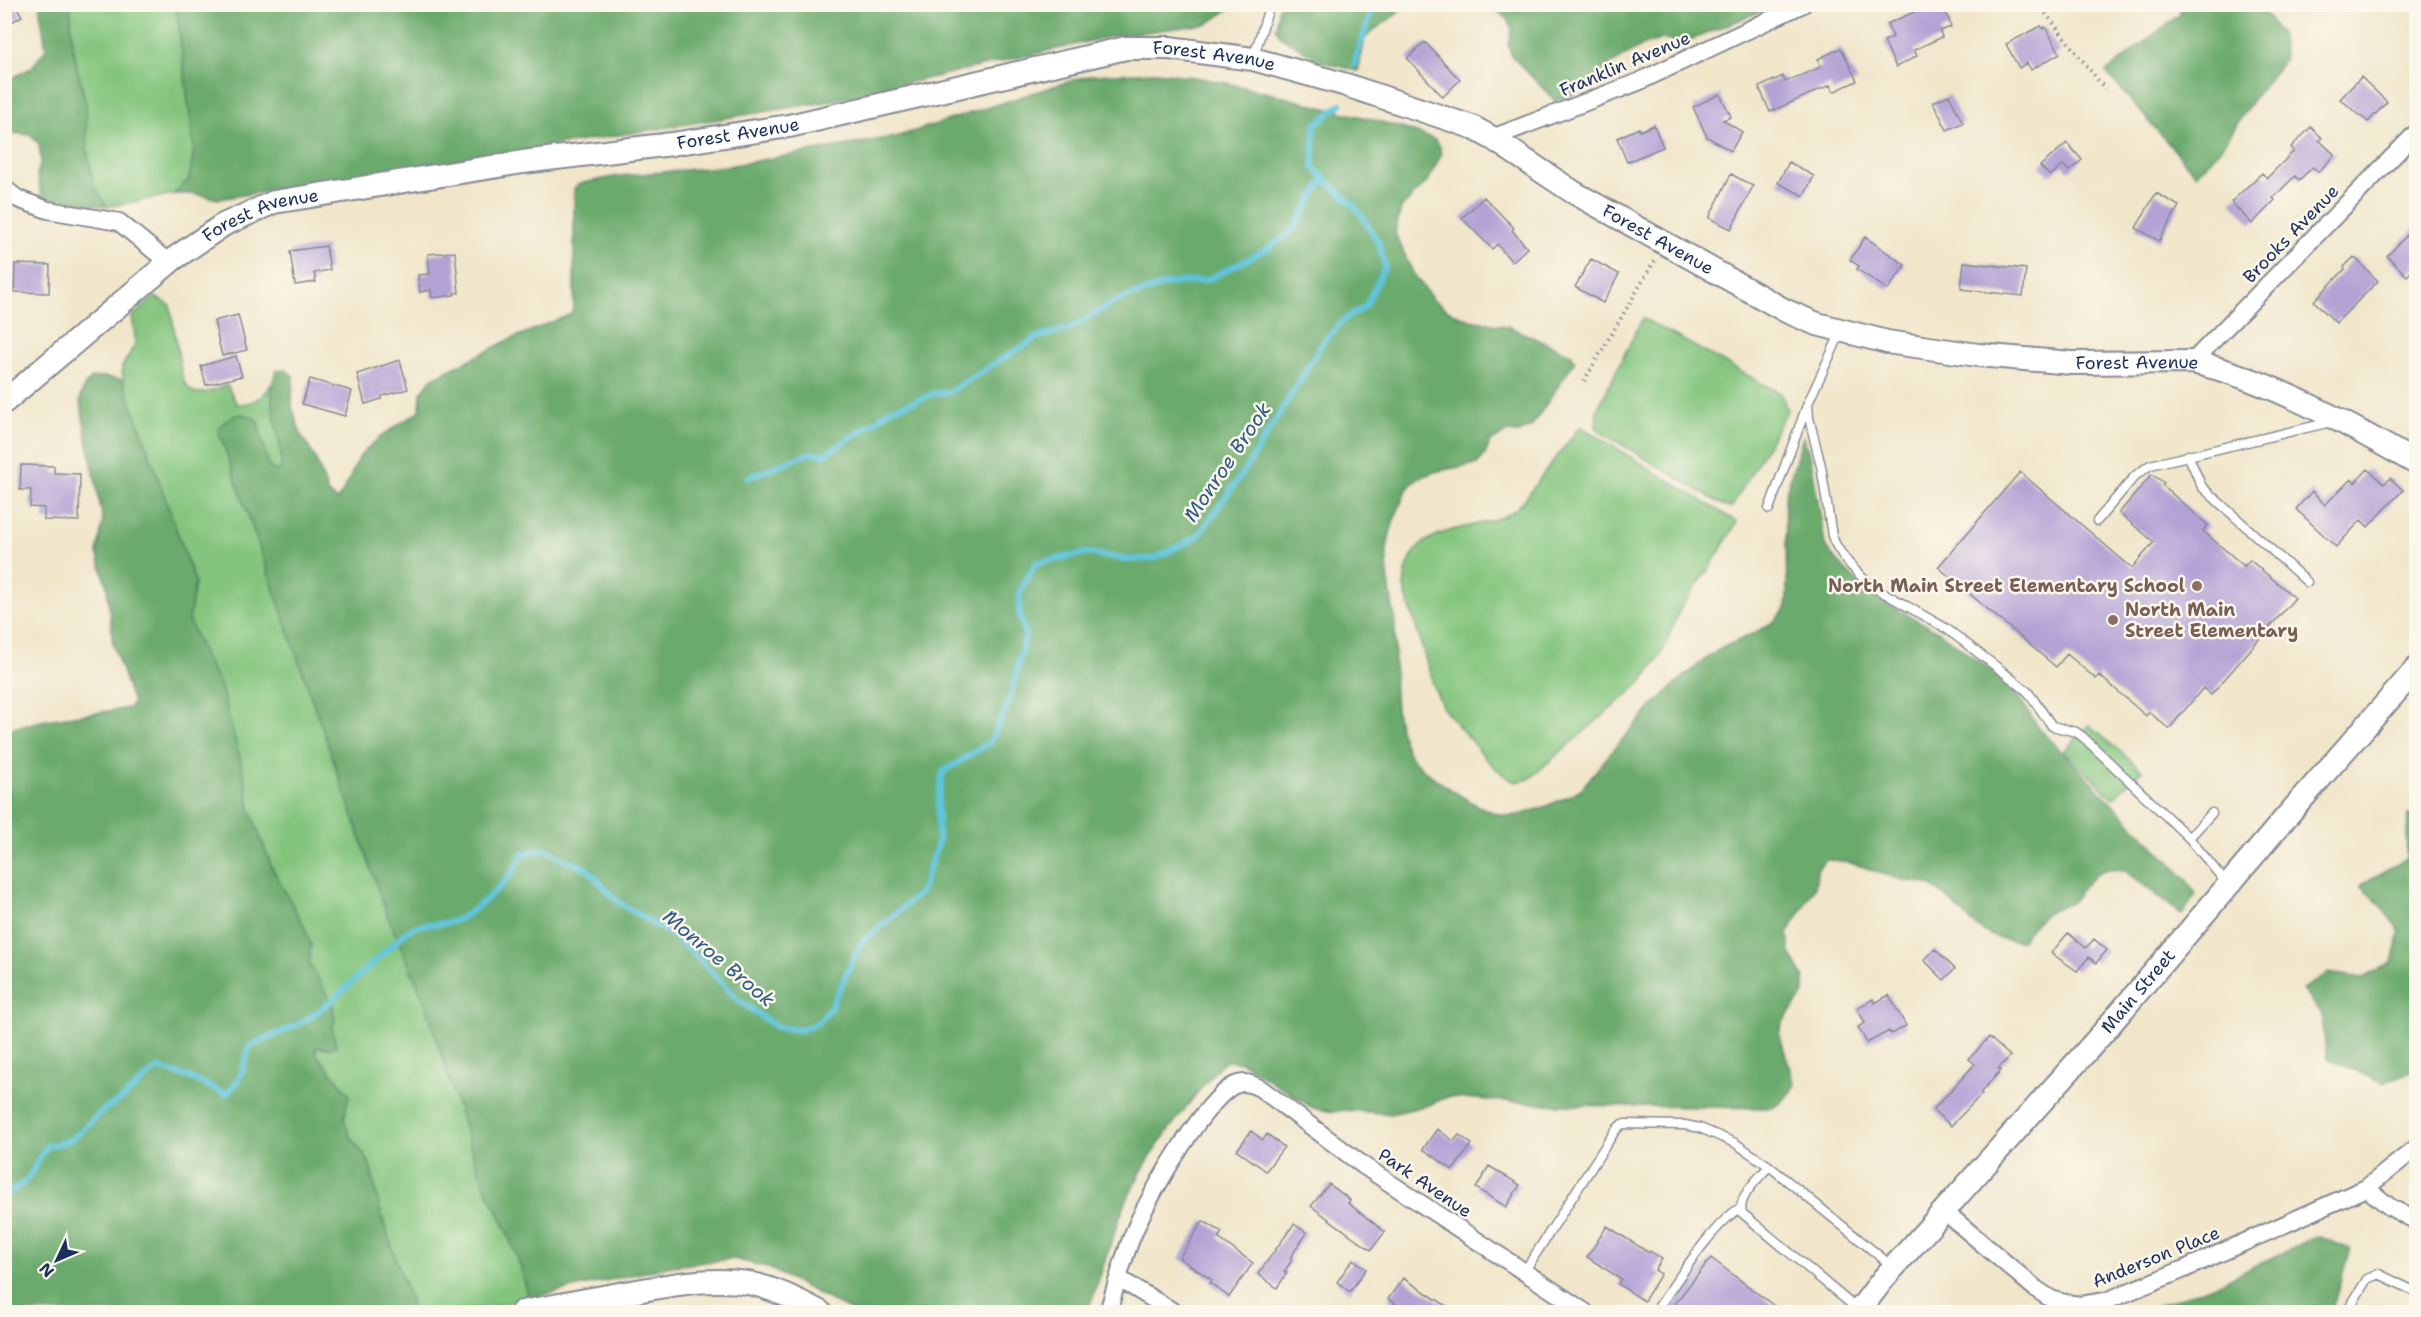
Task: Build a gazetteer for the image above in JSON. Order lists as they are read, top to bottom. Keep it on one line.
{"streets":{"street":["Forest Avenue","Franklin Avenue","Brooks Avenue","Main Street","Park Avenue","Anderson Place"]},"crossings":[["Forest Avenue","Franklin Avenue"],["Forest Avenue","Brooks Avenue"],["Main Street","Anderson Place"]],"water":["Monroe Brook"],"places":["North Main Street Elementary School","North Main Street Elementary"],"north":"bottom left"}
